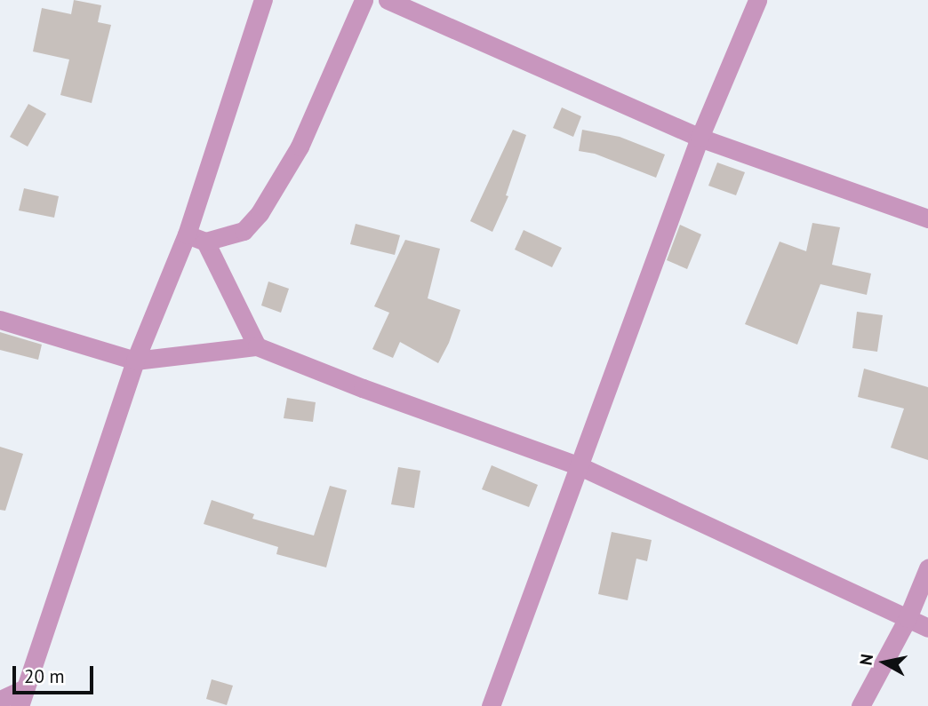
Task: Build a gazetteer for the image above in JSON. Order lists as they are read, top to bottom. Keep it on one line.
{"scale_bar":"20 m","north":"left"}
